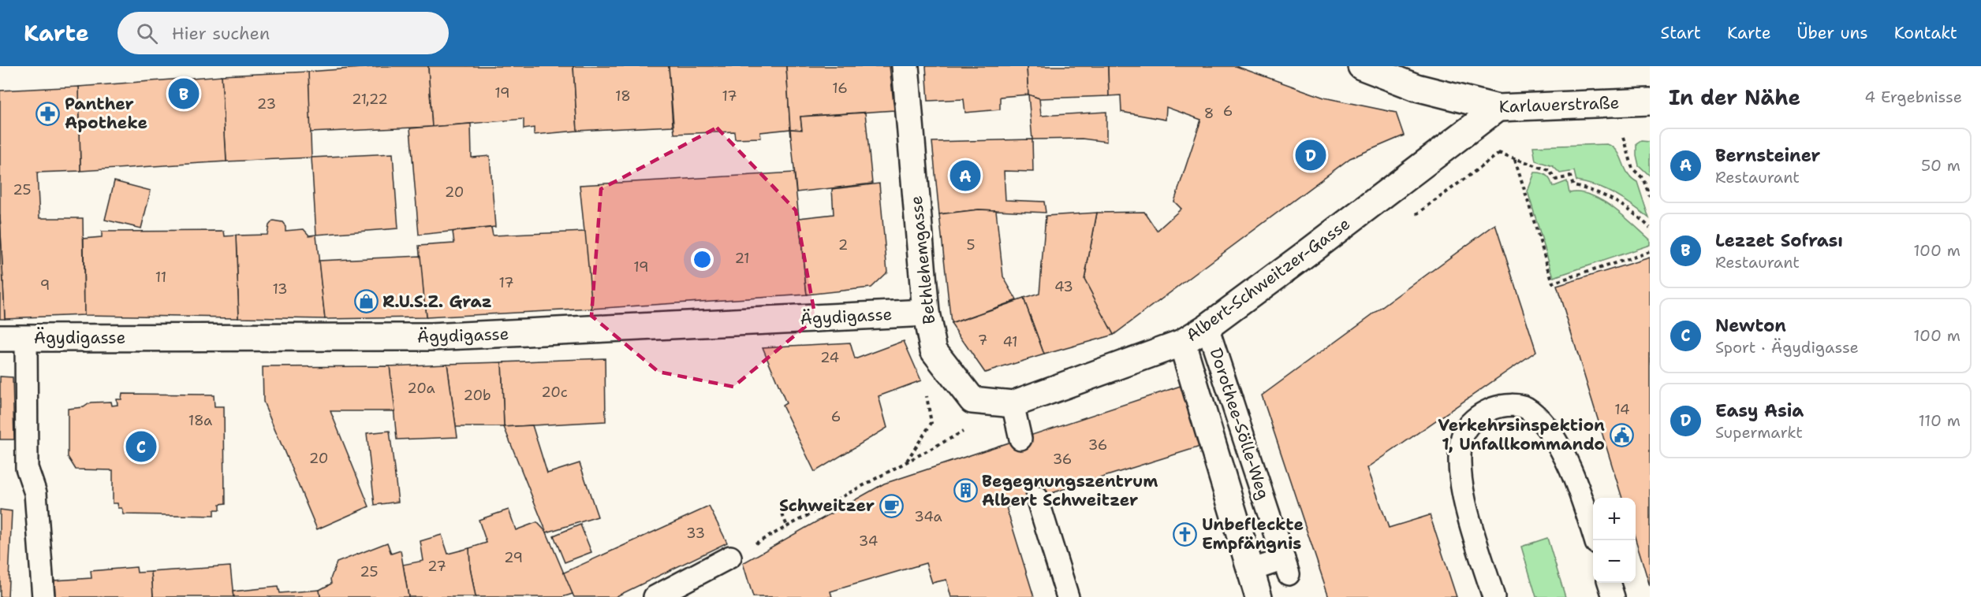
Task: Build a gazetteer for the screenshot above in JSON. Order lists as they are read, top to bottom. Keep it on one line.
{"streets":{"street":["Karlauerstraße","Bethlehemgasse","Albert-Schweitzer-Gasse","Ägydigasse","Dorothee-Sölle-Weg"]},"crossings":[["Karlauerstraße","Albert-Schweitzer-Gasse"],["Bethlehemgasse","Albert-Schweitzer-Gasse"],["Bethlehemgasse","Ägydigasse"],["Albert-Schweitzer-Gasse","Dorothee-Sölle-Weg"]],"places":{"pharmacy":["Panther Apotheke"],"shop":["R.U.S.Z. Graz"],"public building":["Verkehrsinspektion 1, Unfallkommando"],"building":["Begegnungszentrum Albert Schweitzer"],"cafe":["Schweitzer"],"church":["Unbefleckte Empfängnis"]},"house_numbers":["16","19","18","17","21,22","23","6","8","25","20","2","5","21","19","11","17","9","43","13","7","41","24","20a","20c","20b","14","6","18a","36","20","36","34a","33","34","29","27","25"],"page":{"header":"Karte","search":"Hier suchen","nav":["Start","Karte","Über uns","Kontakt"],"heading":["In der Nähe","4 Ergebnisse"],"pins":["B","D","A","C"],"list":[{"mark":"A","name":"Bernsteiner","note":"Restaurant","value":"50 m"},{"mark":"B","name":"Lezzet Sofrası","note":"Restaurant","value":"100 m"},{"mark":"C","name":"Newton","note":"Sport · Ägydigasse","value":"100 m"},{"mark":"D","name":"Easy Asia","note":"Supermarkt","value":"110 m"}],"map_buttons":["+","−"]}}
